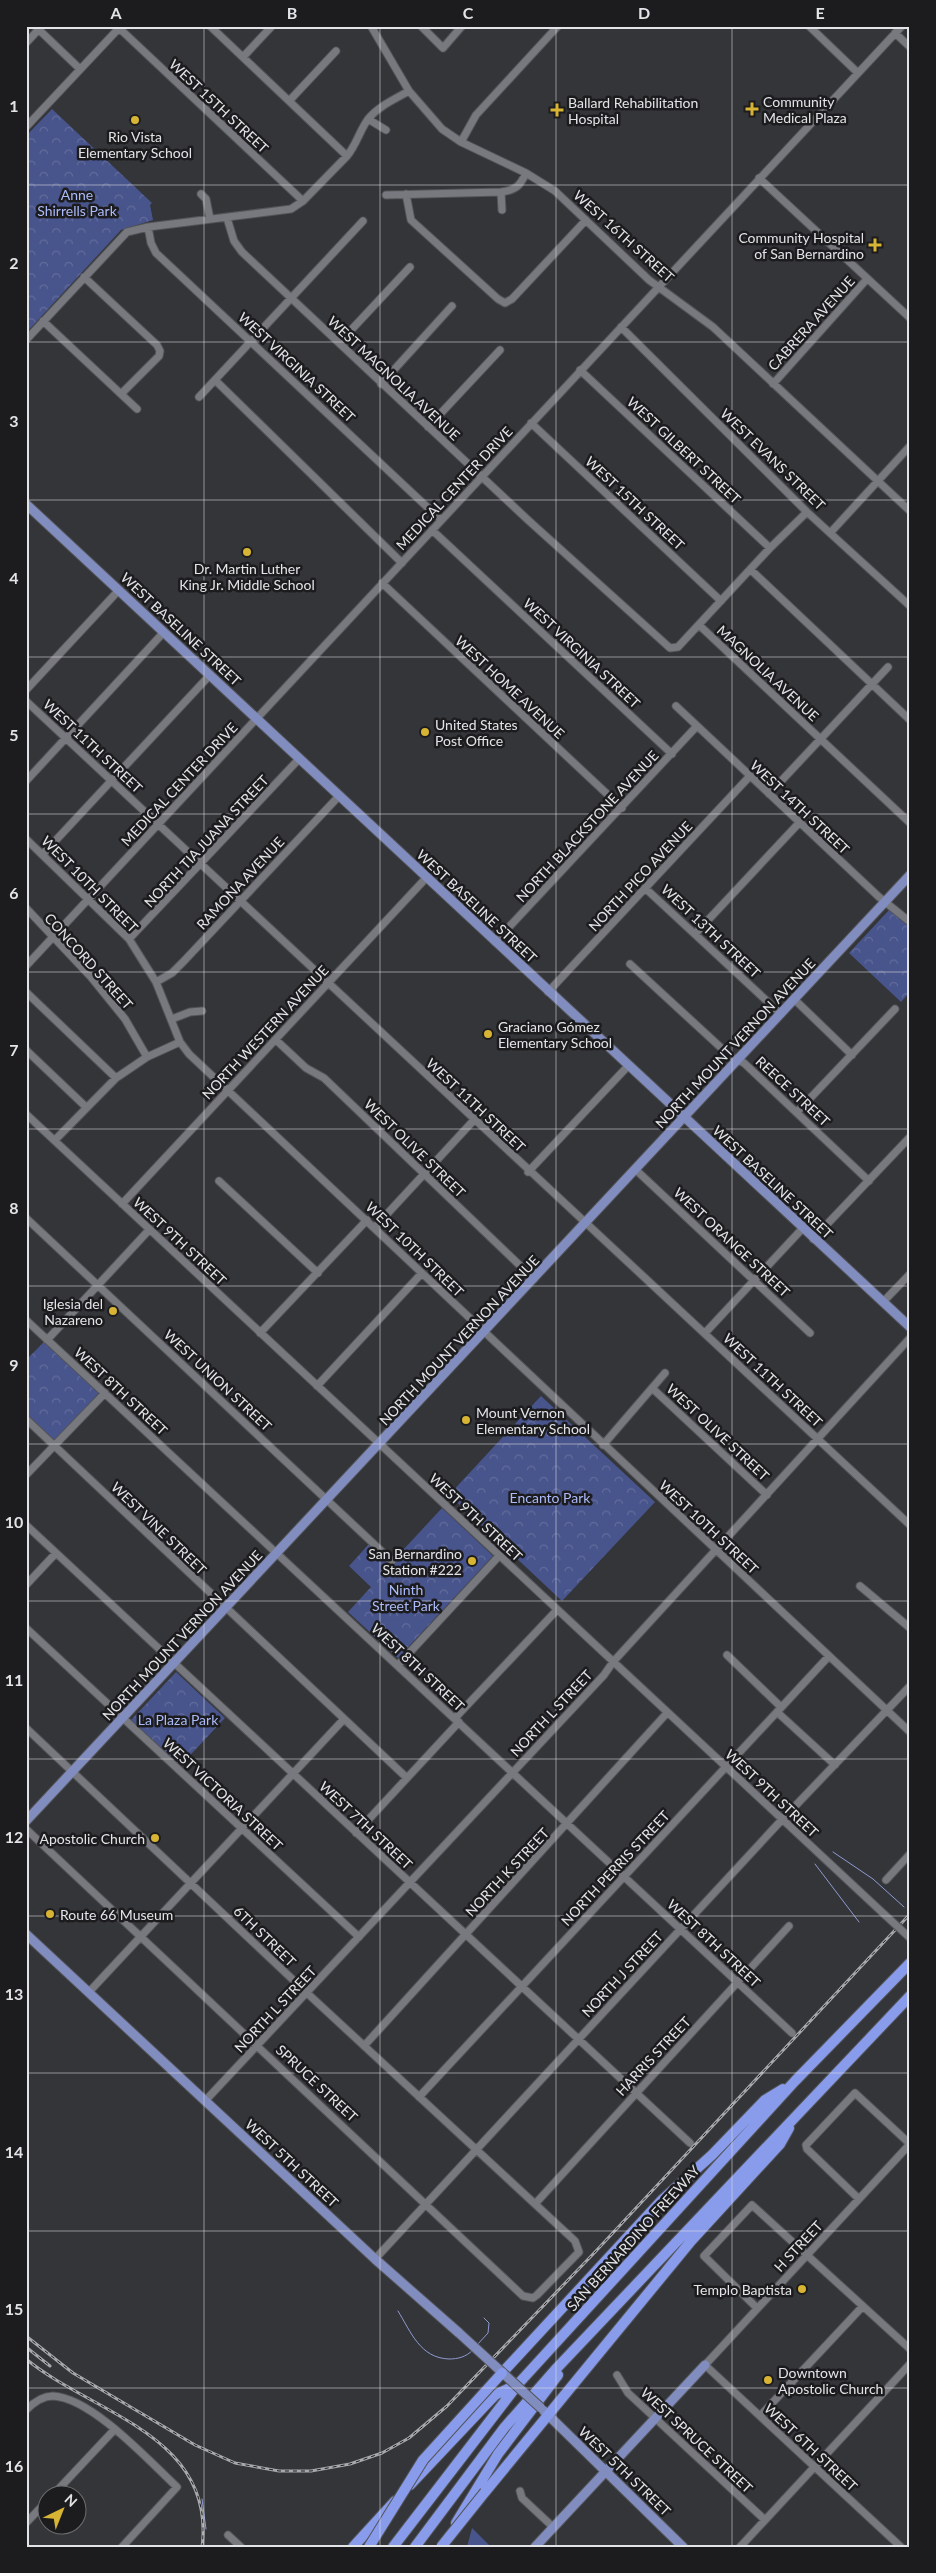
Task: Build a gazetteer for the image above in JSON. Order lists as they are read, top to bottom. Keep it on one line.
{"streets":{"highway":["SAN BERNARDINO FREEWAY"],"main road":["WEST BASELINE STREET","NORTH MOUNT VERNON AVENUE","WEST 5TH STREET"],"street":["WEST 15TH STREET","WEST 16TH STREET","CABRERA AVENUE","WEST VIRGINIA STREET","WEST MAGNOLIA AVENUE","WEST GILBERT STREET","WEST EVANS STREET","MEDICAL CENTER DRIVE","MAGNOLIA AVENUE","WEST HOME AVENUE","WEST 11TH STREET","WEST 14TH STREET","NORTH BLACKSTONE AVENUE","NORTH TIA JUANA STREET","NORTH PICO AVENUE","RAMONA AVENUE","WEST 10TH STREET","WEST 13TH STREET","CONCORD STREET","NORTH WESTERN AVENUE","REECE STREET","WEST OLIVE STREET","WEST 9TH STREET","WEST ORANGE STREET","WEST UNION STREET","WEST 8TH STREET","WEST VINE STREET","NORTH L STREET","WEST VICTORIA STREET","WEST 7TH STREET","NORTH PERRIS STREET","NORTH K STREET","6TH STREET","NORTH J STREET","HARRIS STREET","SPRUCE STREET","H STREET","WEST SPRUCE STREET","WEST 6TH STREET"]},"crossings":[["WEST 15TH STREET","MEDICAL CENTER DRIVE"],["WEST 16TH STREET","CABRERA AVENUE"],["WEST 16TH STREET","MEDICAL CENTER DRIVE"],["WEST VIRGINIA STREET","MEDICAL CENTER DRIVE"],["WEST VIRGINIA STREET","NORTH BLACKSTONE AVENUE"],["WEST MAGNOLIA AVENUE","MEDICAL CENTER DRIVE"],["WEST MAGNOLIA AVENUE","MAGNOLIA AVENUE"],["WEST GILBERT STREET","MEDICAL CENTER DRIVE"],["WEST EVANS STREET","MEDICAL CENTER DRIVE"],["MEDICAL CENTER DRIVE","WEST BASELINE STREET"],["MEDICAL CENTER DRIVE","WEST HOME AVENUE"],["MEDICAL CENTER DRIVE","WEST 11TH STREET"],["MEDICAL CENTER DRIVE","WEST 10TH STREET"],["MEDICAL CENTER DRIVE","CONCORD STREET"],["WEST BASELINE STREET","NORTH BLACKSTONE AVENUE"],["WEST BASELINE STREET","NORTH TIA JUANA STREET"],["WEST BASELINE STREET","NORTH PICO AVENUE"],["WEST BASELINE STREET","RAMONA AVENUE"],["WEST BASELINE STREET","NORTH WESTERN AVENUE"],["WEST BASELINE STREET","NORTH MOUNT VERNON AVENUE"],["WEST HOME AVENUE","NORTH BLACKSTONE AVENUE"],["WEST 11TH STREET","NORTH TIA JUANA STREET"],["WEST 11TH STREET","RAMONA AVENUE"],["WEST 11TH STREET","NORTH WESTERN AVENUE"],["WEST 11TH STREET","NORTH MOUNT VERNON AVENUE"],["WEST 11TH STREET","NORTH L STREET"],["WEST 14TH STREET","NORTH BLACKSTONE AVENUE"],["WEST 14TH STREET","NORTH PICO AVENUE"],["WEST 14TH STREET","NORTH MOUNT VERNON AVENUE"],["NORTH TIA JUANA STREET","WEST 10TH STREET"],["NORTH PICO AVENUE","WEST 13TH STREET"],["RAMONA AVENUE","WEST 10TH STREET"],["WEST 10TH STREET","NORTH WESTERN AVENUE"],["WEST 10TH STREET","NORTH MOUNT VERNON AVENUE"],["WEST 10TH STREET","NORTH L STREET"],["WEST 10TH STREET","NORTH PERRIS STREET"],["WEST 10TH STREET","NORTH J STREET"],["WEST 13TH STREET","NORTH MOUNT VERNON AVENUE"],["NORTH WESTERN AVENUE","WEST OLIVE STREET"],["NORTH WESTERN AVENUE","WEST 9TH STREET"],["NORTH MOUNT VERNON AVENUE","REECE STREET"],["NORTH MOUNT VERNON AVENUE","WEST OLIVE STREET"],["NORTH MOUNT VERNON AVENUE","WEST 9TH STREET"],["NORTH MOUNT VERNON AVENUE","WEST ORANGE STREET"],["NORTH MOUNT VERNON AVENUE","WEST UNION STREET"],["NORTH MOUNT VERNON AVENUE","WEST 8TH STREET"],["NORTH MOUNT VERNON AVENUE","WEST VINE STREET"],["NORTH MOUNT VERNON AVENUE","WEST VICTORIA STREET"],["NORTH MOUNT VERNON AVENUE","WEST 7TH STREET"],["NORTH MOUNT VERNON AVENUE","6TH STREET"],["WEST OLIVE STREET","NORTH L STREET"],["WEST 9TH STREET","NORTH L STREET"],["WEST 9TH STREET","NORTH PERRIS STREET"],["WEST 9TH STREET","NORTH K STREET"],["WEST 9TH STREET","NORTH J STREET"],["WEST 8TH STREET","NORTH L STREET"],["WEST 8TH STREET","NORTH PERRIS STREET"],["WEST 8TH STREET","NORTH K STREET"],["WEST 8TH STREET","NORTH J STREET"],["WEST 8TH STREET","HARRIS STREET"],["NORTH L STREET","WEST VICTORIA STREET"],["NORTH L STREET","WEST 7TH STREET"],["NORTH L STREET","6TH STREET"],["NORTH L STREET","SPRUCE STREET"],["NORTH L STREET","WEST 5TH STREET"],["WEST 7TH STREET","NORTH PERRIS STREET"],["WEST 7TH STREET","NORTH K STREET"],["WEST 7TH STREET","NORTH J STREET"],["WEST 7TH STREET","HARRIS STREET"],["NORTH PERRIS STREET","6TH STREET"],["NORTH K STREET","6TH STREET"],["6TH STREET","NORTH J STREET"],["6TH STREET","HARRIS STREET"],["6TH STREET","SPRUCE STREET"],["NORTH J STREET","SPRUCE STREET"],["NORTH J STREET","WEST 5TH STREET"],["H STREET","WEST 6TH STREET"]],"parks":["Anne Shirrells Park","Encanto Park","Ninth Street Park","La Plaza Park"],"places":{"health":["Community Medical Plaza","Ballard Rehabilitation Hospital","Community Hospital of San Bernardino"],"other":["Rio Vista Elementary School","Dr. Martin Luther King Jr. Middle School","United States Post Office","Graciano Gómez Elementary School","Iglesia del Nazareno","Mount Vernon Elementary School","San Bernardino Station #222","Apostolic Church","Route 66 Museum","Templo Baptista","Downtown Apostolic Church"]},"north":"top right","grid":{"columns":["A","B","C","D","E"],"rows":["1","2","3","4","5","6","7","8","9","10","11","12","13","14","15","16"]}}
